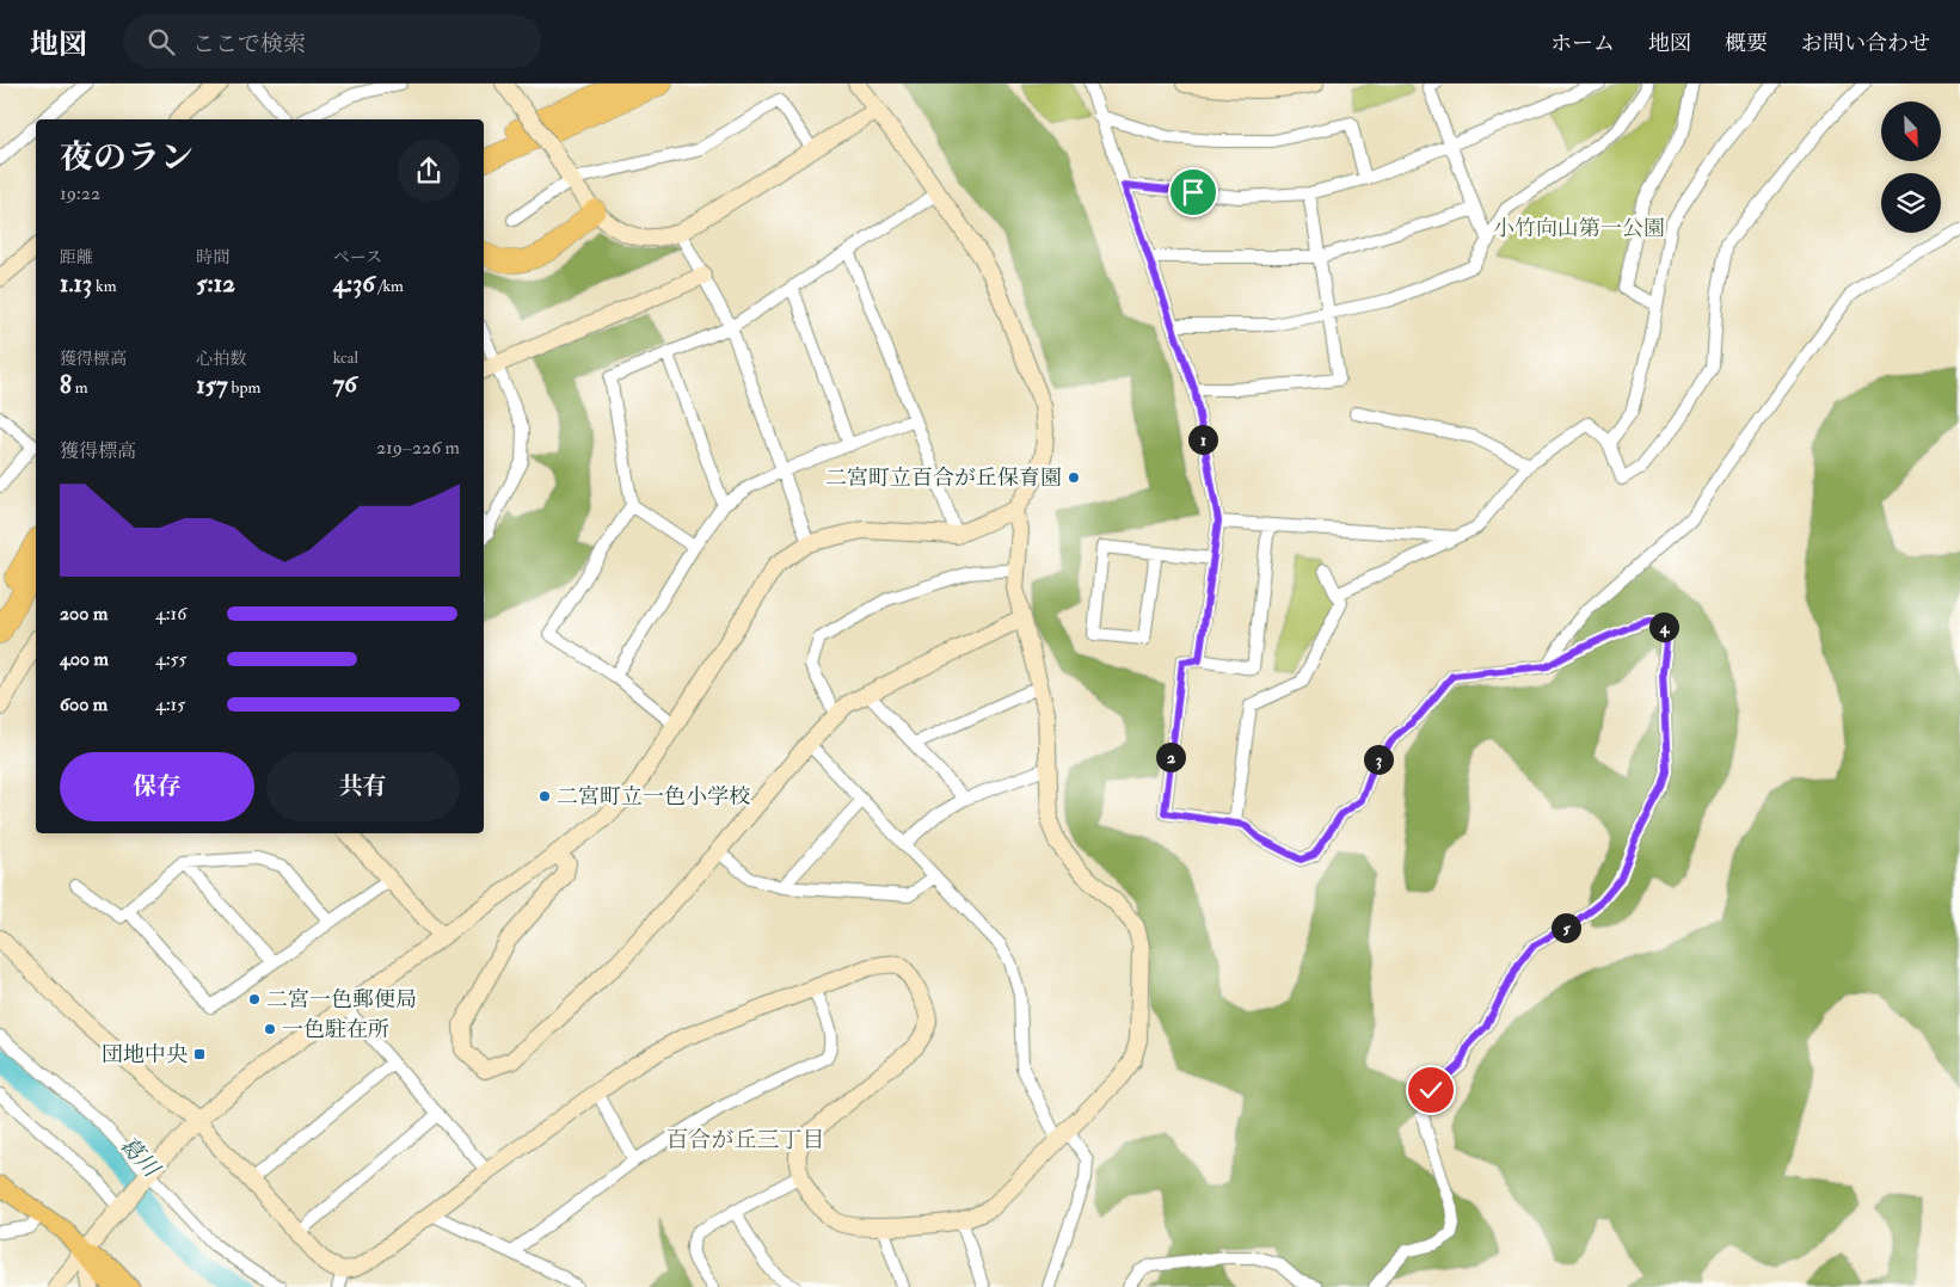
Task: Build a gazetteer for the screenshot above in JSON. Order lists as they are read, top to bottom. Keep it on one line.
{"districts":["百合が丘三丁目"],"water":["葛川"],"parks":["小竹向山第一公園"],"places":{"other":["二宮町立百合が丘保育園","二宮町立一色小学校","二宮一色郵便局","一色駐在所"],"transit":["団地中央"]},"north":"bottom right","page":{"header":"地図","search":"ここで検索","nav":["ホーム","地図","概要","お問い合わせ"],"heading":["夜のラン","19:22"],"stats":[["距離","1.13 km"],["時間","5:12"],["ペース","4:36 /km"],["獲得標高","8 m"],["心拍数","157 bpm"],["kcal","76"]],"chart":["獲得標高","219–226 m"],"pins":["1","4","2","3","5"],"list":[{"name":"200 m","note":"4:16"},{"name":"400 m","note":"4:55"},{"name":"600 m","note":"4:15"}],"buttons":["保存","共有"]}}
